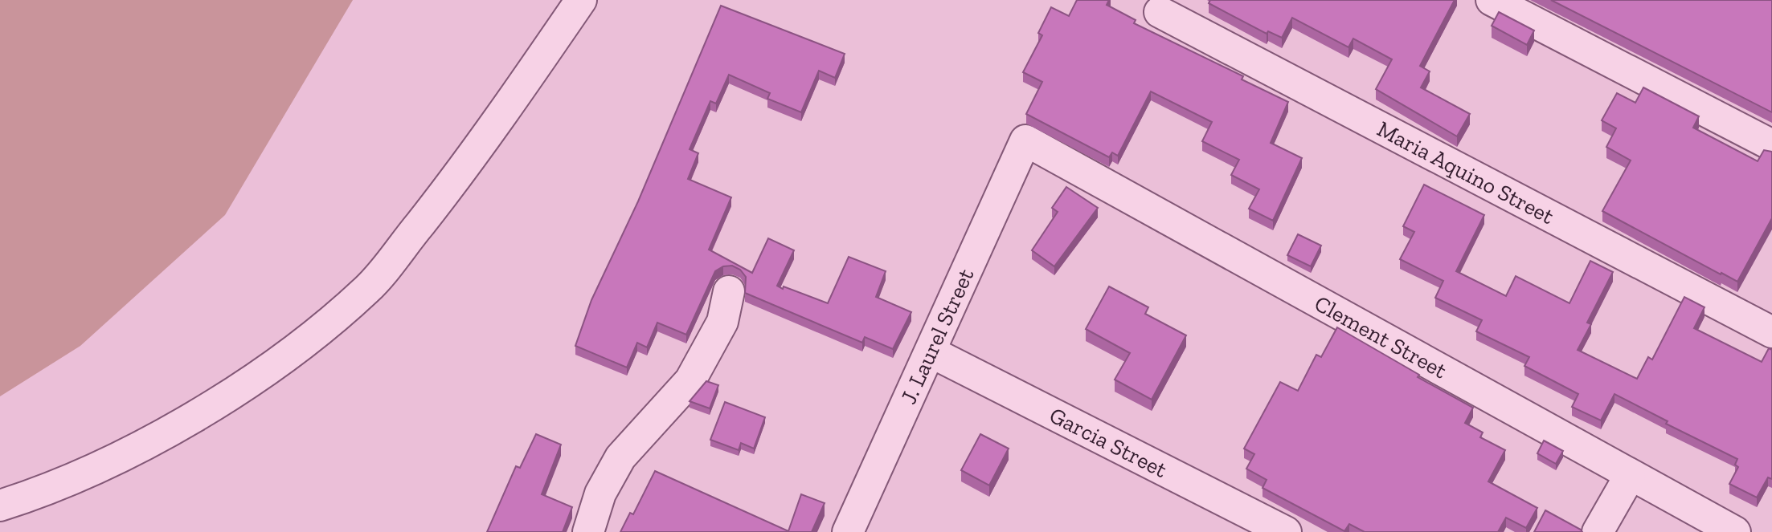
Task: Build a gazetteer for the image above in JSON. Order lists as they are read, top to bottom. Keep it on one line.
{"streets":{"street":["Maria Aquino Street","Clement Street","J. Laurel Street","Garcia Street"]},"crossings":[["Clement Street","J. Laurel Street"],["J. Laurel Street","Garcia Street"]]}
